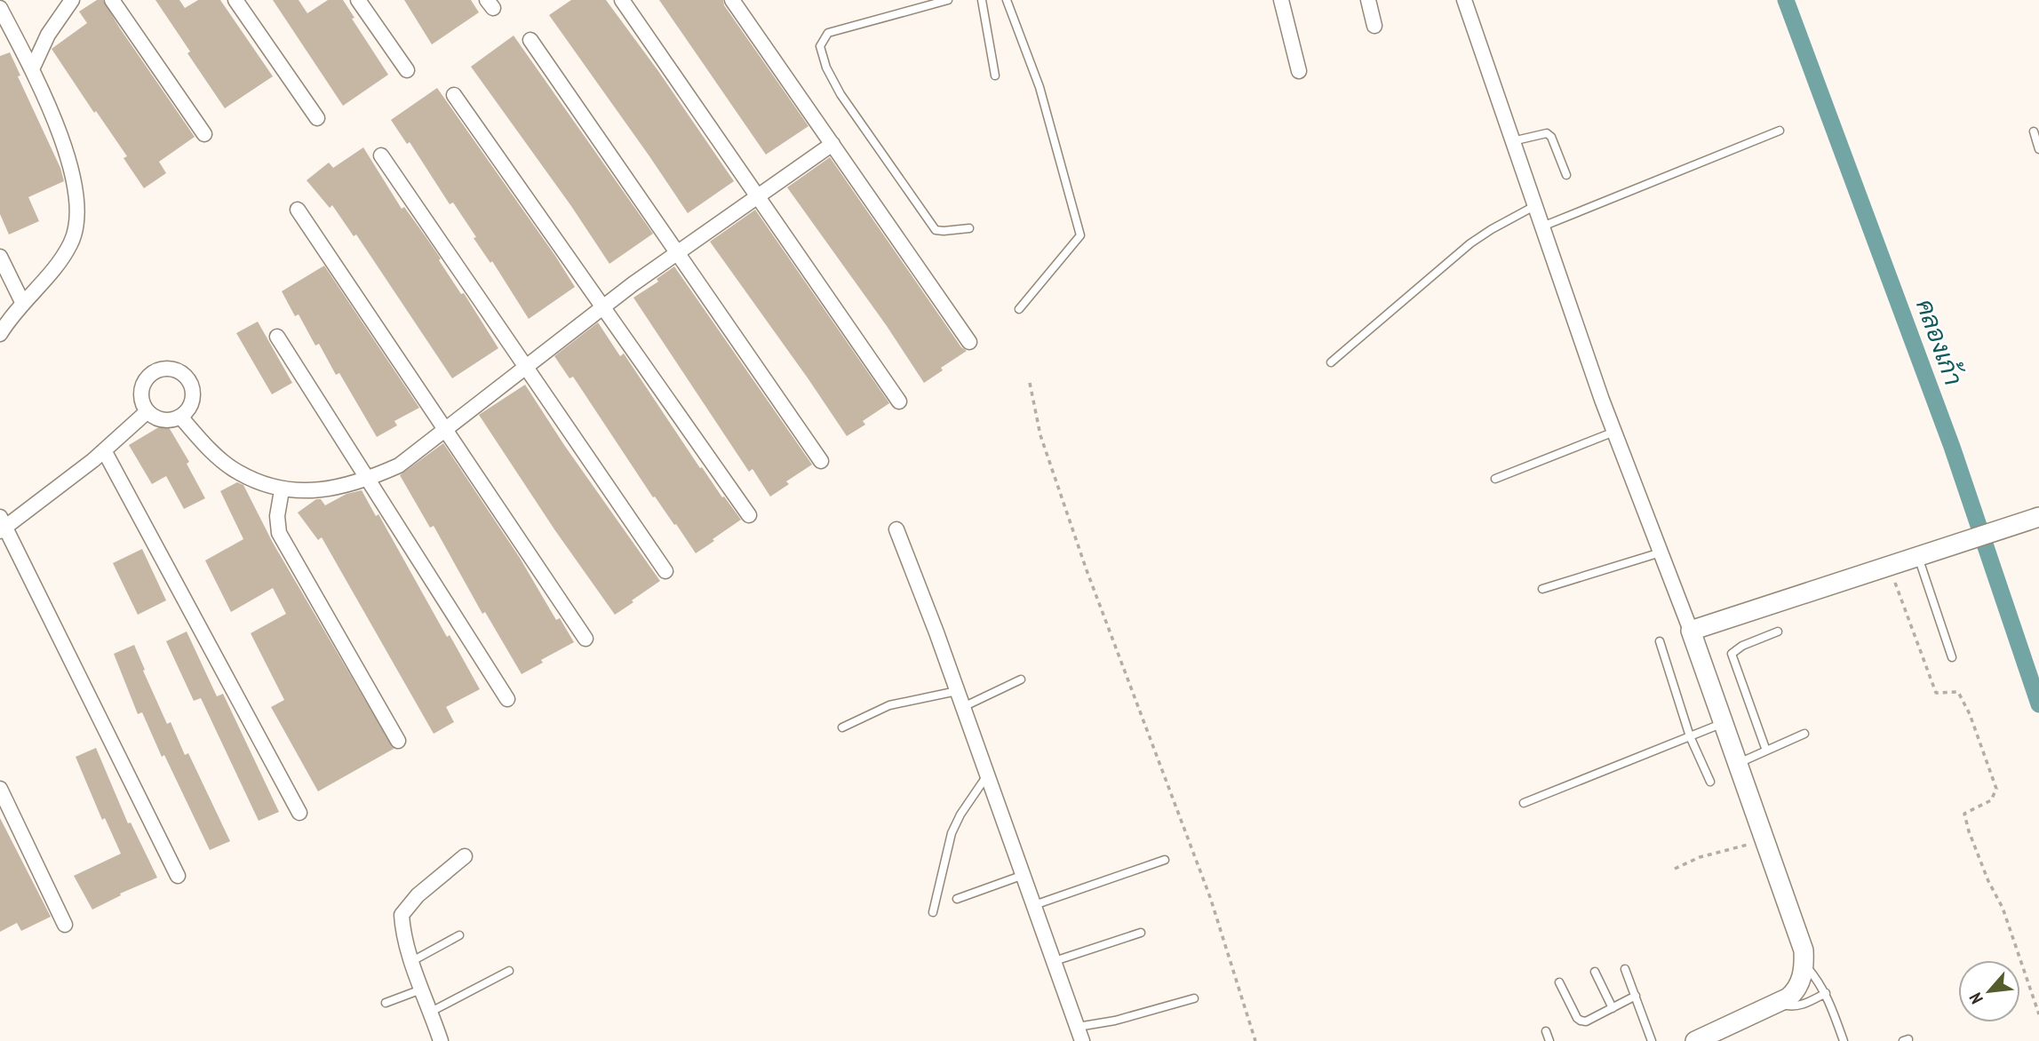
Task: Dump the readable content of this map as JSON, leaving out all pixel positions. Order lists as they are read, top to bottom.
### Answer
{
  "water": ["คลองเก้า"],
  "north": "bottom left"
}
